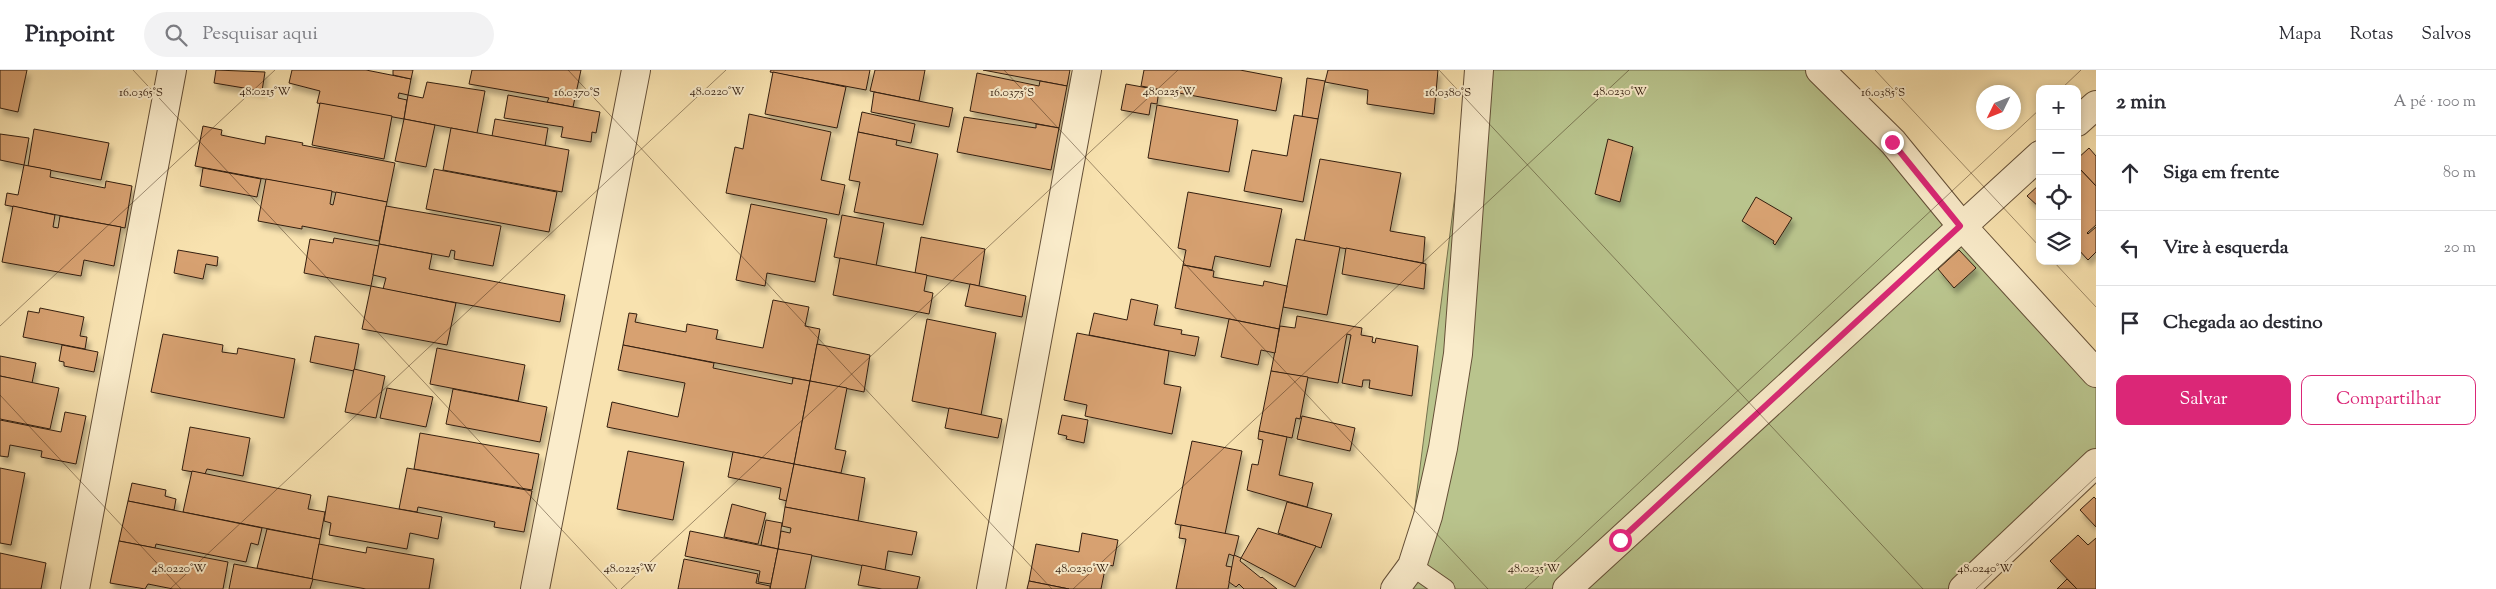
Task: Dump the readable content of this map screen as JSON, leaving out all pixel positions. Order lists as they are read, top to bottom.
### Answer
{
  "north": "bottom left",
  "page": {
    "header": "Pinpoint",
    "search": "Pesquisar aqui",
    "nav": ["Mapa", "Rotas", "Salvos"],
    "heading": ["2 min", "A pé · 100 m"],
    "map_buttons": ["+", "−"],
    "list": [
      ["Siga em frente", "80 m"],
      ["Vire à esquerda", "20 m"],
      "Chegada ao destino"
    ],
    "buttons": ["Salvar", "Compartilhar"]
  },
  "coordinates": [
    "48.0215°W",
    "48.0220°W",
    "48.0225°W",
    "48.0230°W",
    "16.0365°S",
    "16.0370°S",
    "16.0375°S",
    "16.0385°S",
    "16.0380°S",
    "48.0235°W",
    "48.0240°W"
  ]
}
